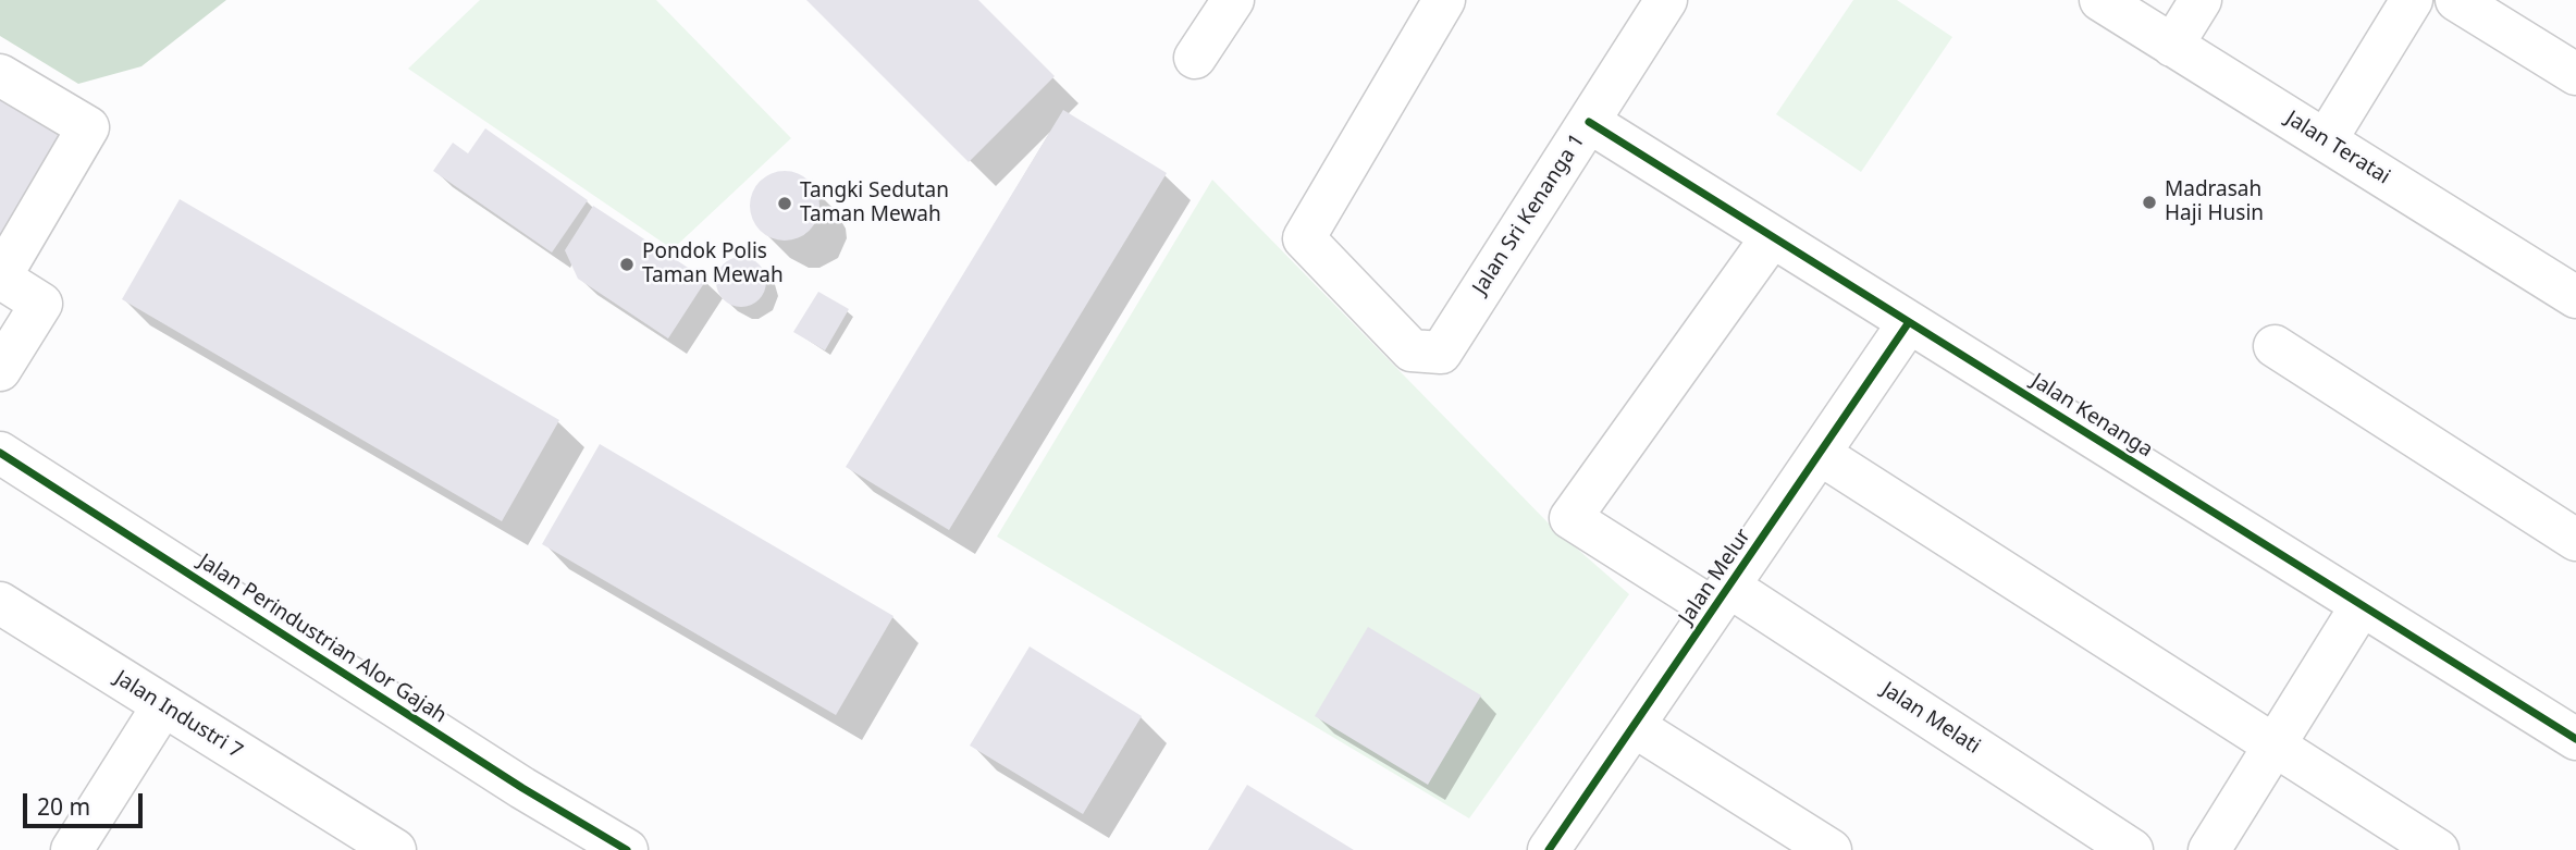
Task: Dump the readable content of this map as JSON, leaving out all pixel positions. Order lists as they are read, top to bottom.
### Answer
{
  "streets": {
    "street": [
      "Jalan Teratai",
      "Jalan Sri Kenanga 1",
      "Jalan Kenanga",
      "Jalan Melur",
      "Jalan Perindustrian Alor Gajah",
      "Jalan Industri 7",
      "Jalan Melati"
    ]
  },
  "crossings": [
    ["Jalan Sri Kenanga 1", "Jalan Kenanga"],
    ["Jalan Kenanga", "Jalan Melur"],
    ["Jalan Kenanga", "Jalan Melati"],
    ["Jalan Melur", "Jalan Melati"]
  ],
  "places": ["Madrasah Haji Husin", "Tangki Sedutan Taman Mewah", "Pondok Polis Taman Mewah"],
  "scale_bar": "20 m"
}
